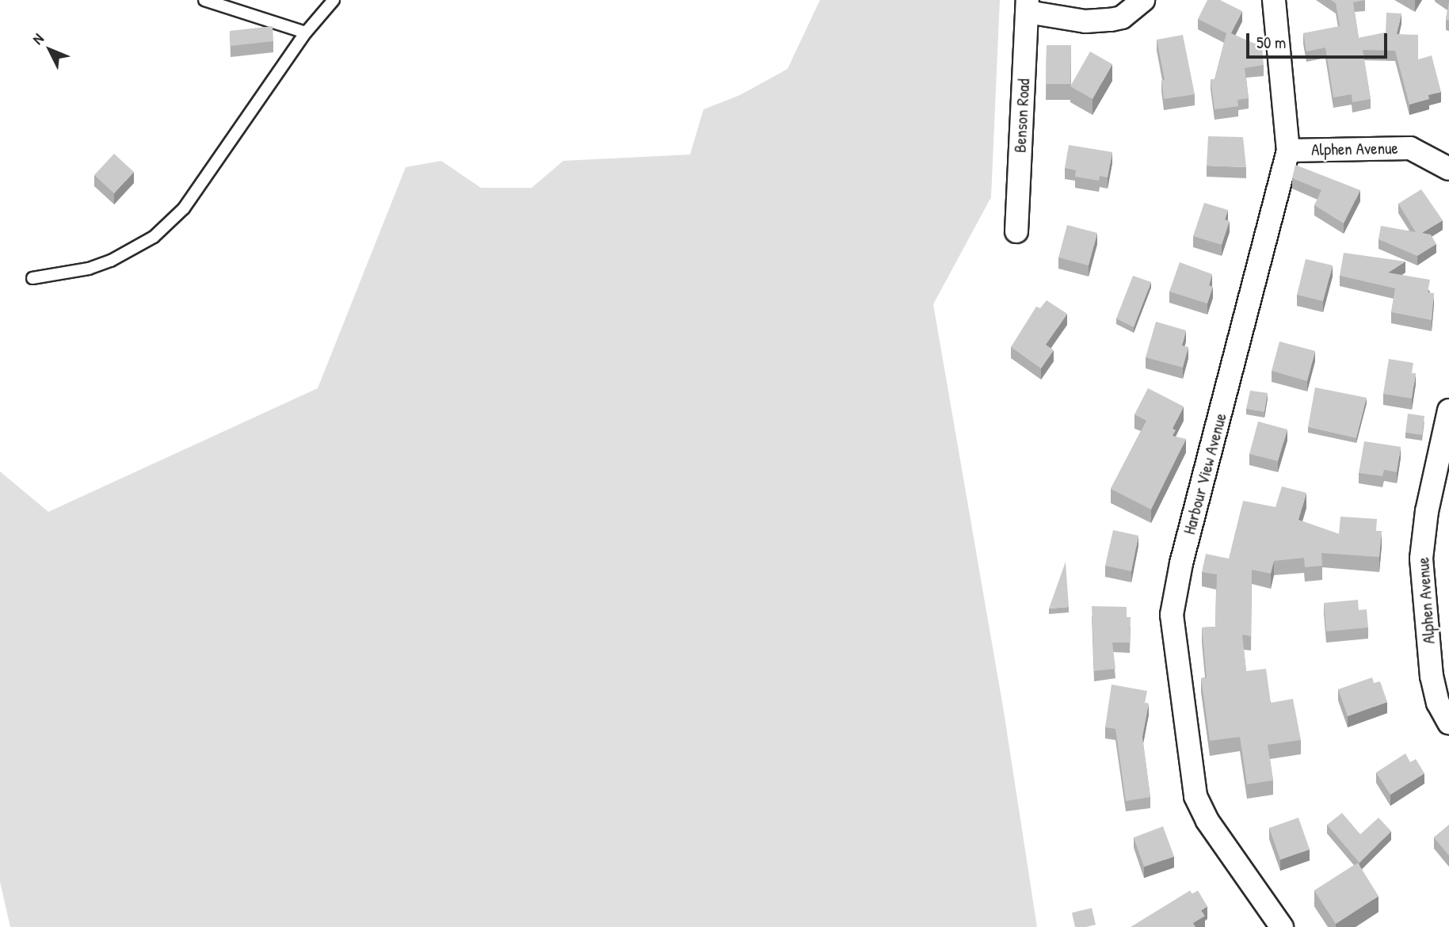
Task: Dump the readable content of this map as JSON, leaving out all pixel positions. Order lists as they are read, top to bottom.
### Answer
{
  "streets": {
    "street": ["Benson Road", "Alphen Avenue", "Harbour View Avenue"]
  },
  "crossings": [
    ["Alphen Avenue", "Harbour View Avenue"]
  ],
  "scale_bar": "50 m",
  "north": "top left"
}
